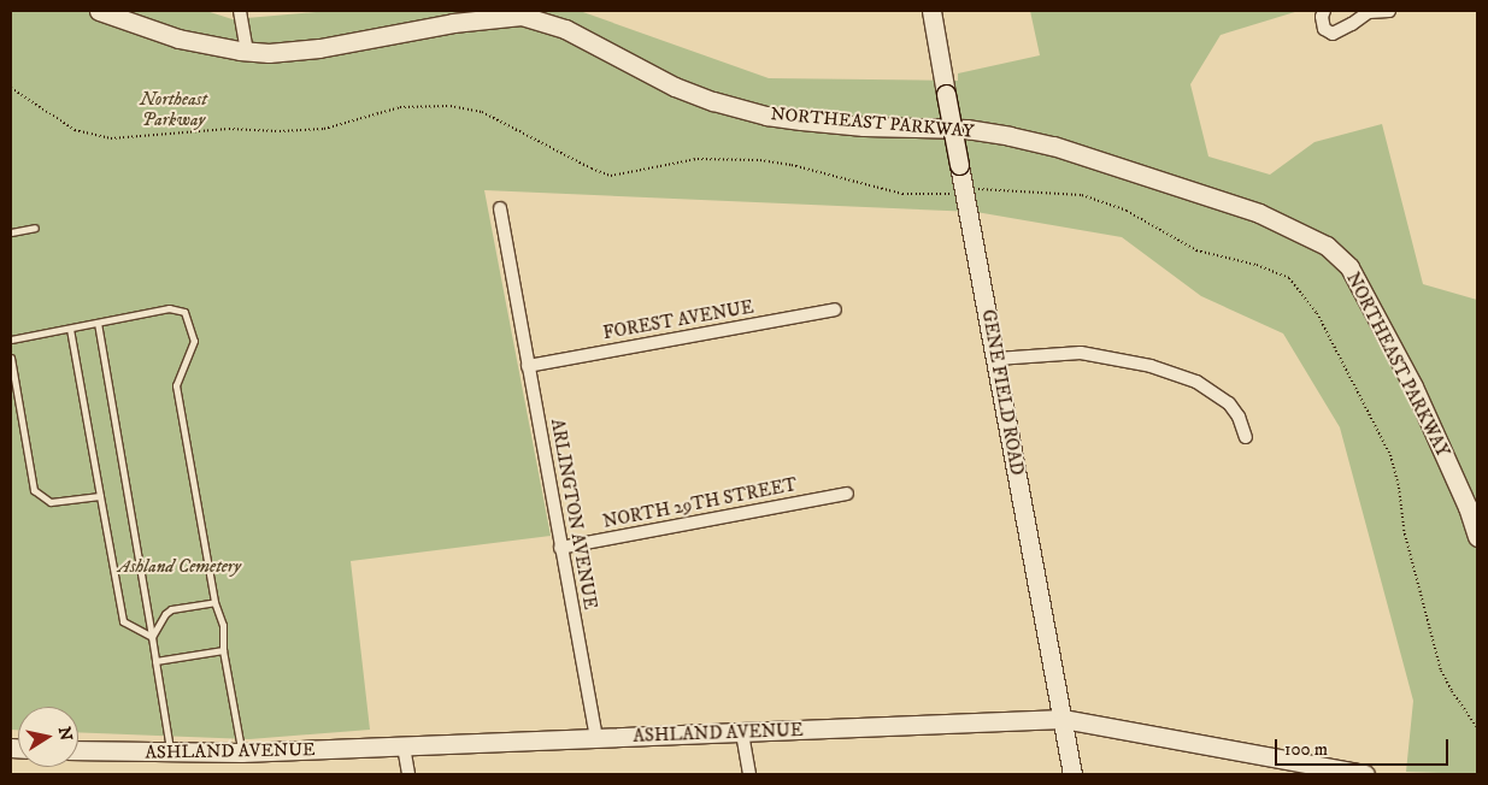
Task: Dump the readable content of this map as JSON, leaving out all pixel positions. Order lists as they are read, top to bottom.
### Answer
{
  "streets": {
    "street": [
      "NORTHEAST PARKWAY",
      "FOREST AVENUE",
      "GENE FIELD ROAD",
      "NORTH 29TH STREET",
      "ARLINGTON AVENUE",
      "ASHLAND AVENUE"
    ]
  },
  "crossings": [
    ["FOREST AVENUE", "ARLINGTON AVENUE"],
    ["GENE FIELD ROAD", "ASHLAND AVENUE"],
    ["NORTH 29TH STREET", "ARLINGTON AVENUE"],
    ["ARLINGTON AVENUE", "ASHLAND AVENUE"]
  ],
  "parks": ["Northeast Parkway", "Ashland Cemetery"],
  "scale_bar": "100 m",
  "north": "right"
}
